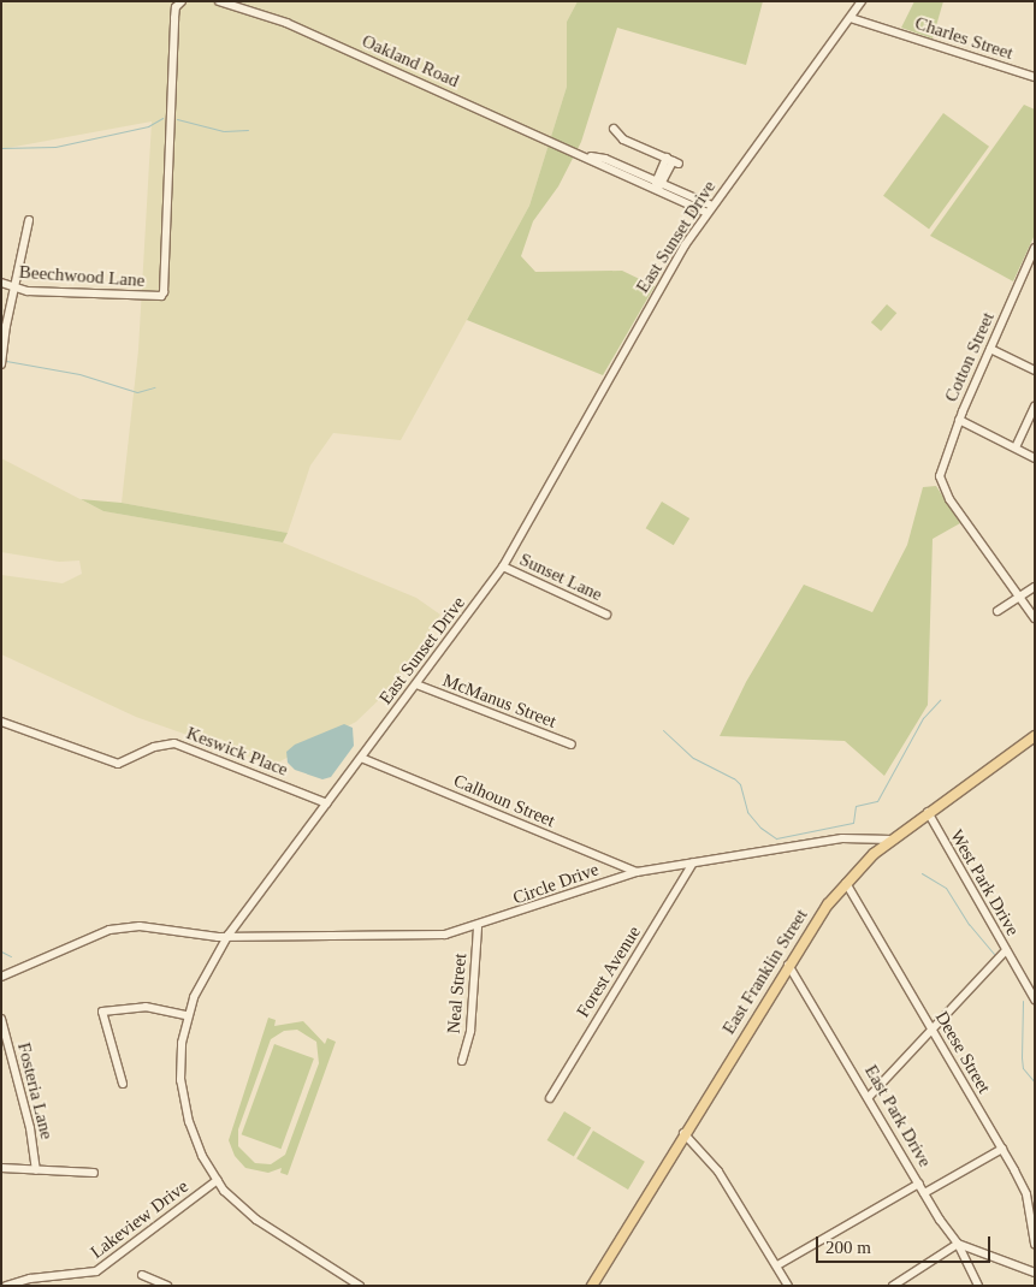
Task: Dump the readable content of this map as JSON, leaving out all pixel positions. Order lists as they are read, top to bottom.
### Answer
{
  "streets": {
    "main road": ["East Franklin Street"],
    "street": [
      "Charles Street",
      "Oakland Road",
      "East Sunset Drive",
      "Beechwood Lane",
      "Cotton Street",
      "Sunset Lane",
      "McManus Street",
      "Keswick Place",
      "Calhoun Street",
      "West Park Drive",
      "Circle Drive",
      "Forest Avenue",
      "Neal Street",
      "Deese Street",
      "Fosteria Lane",
      "East Park Drive",
      "Lakeview Drive"
    ]
  },
  "crossings": [
    ["Charles Street", "East Sunset Drive"],
    ["Oakland Road", "East Sunset Drive"],
    ["East Sunset Drive", "Sunset Lane"],
    ["East Sunset Drive", "McManus Street"],
    ["East Sunset Drive", "Keswick Place"],
    ["East Sunset Drive", "Calhoun Street"],
    ["East Sunset Drive", "Circle Drive"],
    ["East Sunset Drive", "Lakeview Drive"],
    ["Calhoun Street", "Circle Drive"],
    ["West Park Drive", "East Franklin Street"],
    ["Circle Drive", "Forest Avenue"],
    ["Circle Drive", "East Franklin Street"],
    ["Circle Drive", "Neal Street"],
    ["East Franklin Street", "Deese Street"],
    ["East Franklin Street", "East Park Drive"]
  ],
  "scale_bar": "200 m"
}
